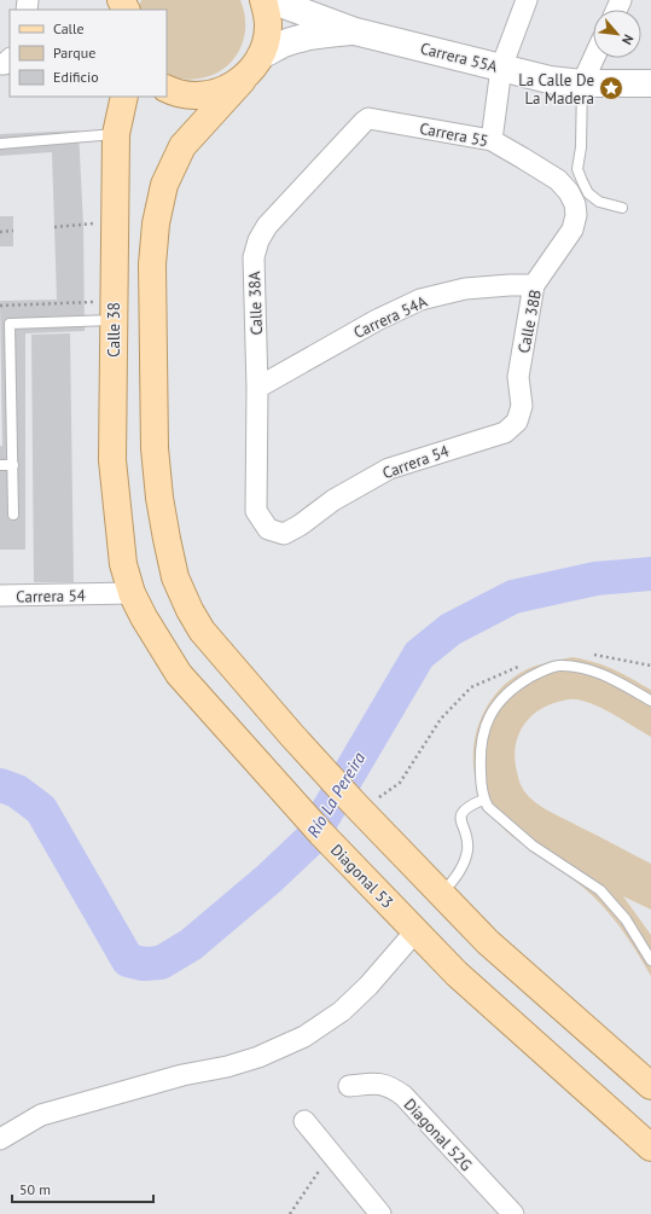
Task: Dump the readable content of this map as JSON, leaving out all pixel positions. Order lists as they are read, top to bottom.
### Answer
{
  "streets": {
    "main road": ["Calle 38", "Diagonal 53"],
    "street": [
      "Carrera 55A",
      "Carrera 55",
      "Calle 38A",
      "Carrera 54A",
      "Calle 38B",
      "Carrera 54",
      "Diagonal 52G"
    ]
  },
  "crossings": [
    ["Carrera 55", "Calle 38A"],
    ["Carrera 55", "Calle 38B"],
    ["Calle 38A", "Carrera 54A"],
    ["Calle 38A", "Carrera 54"],
    ["Carrera 54A", "Calle 38B"],
    ["Calle 38B", "Carrera 54"],
    ["Calle 38", "Diagonal 53"],
    ["Carrera 54", "Diagonal 53"]
  ],
  "water": ["Río La Pereira"],
  "places": {
    "place": ["La Calle De La Madera"]
  },
  "legend": ["Calle", "Parque", "Edificio"],
  "scale_bar": "50 m",
  "north": "bottom right"
}
